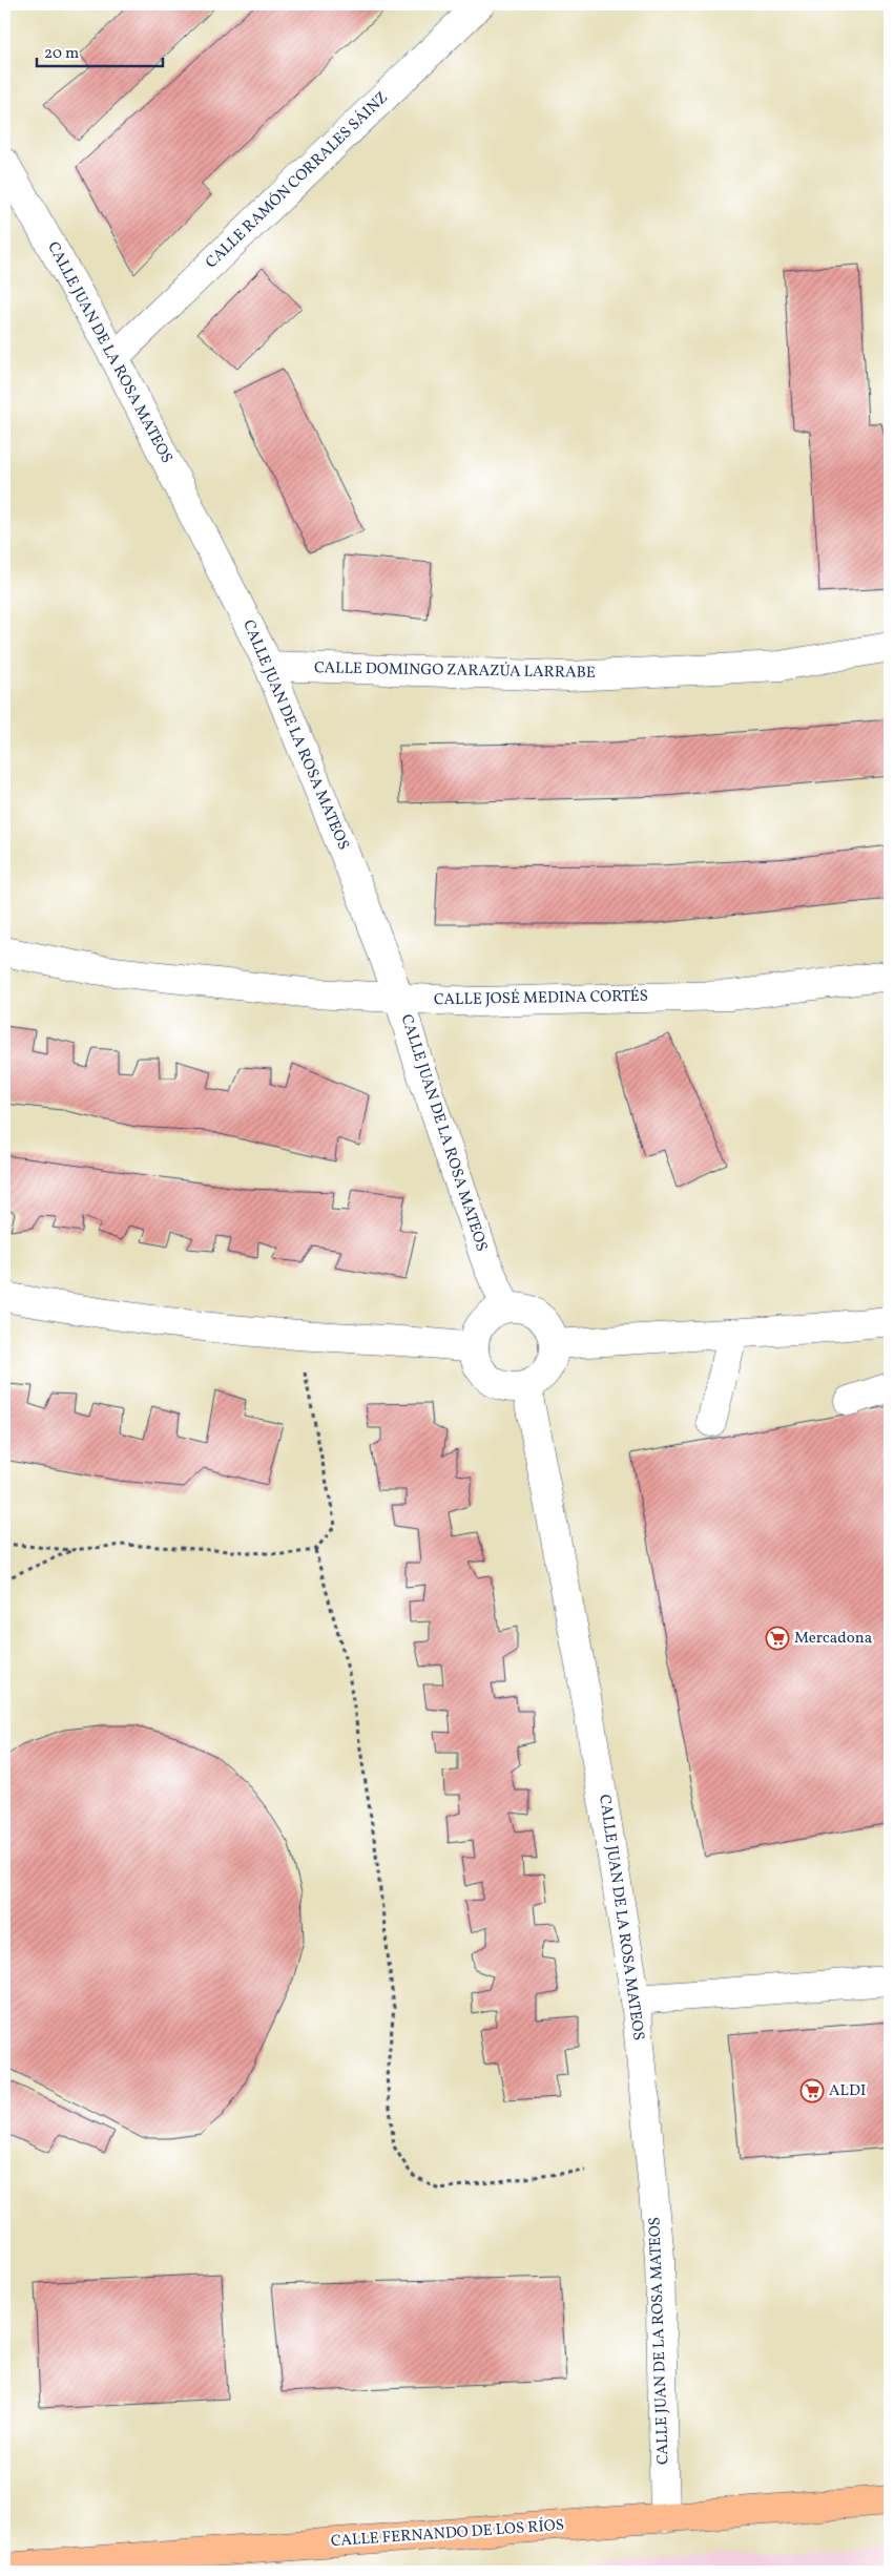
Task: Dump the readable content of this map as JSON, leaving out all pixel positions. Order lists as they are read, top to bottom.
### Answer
{
  "streets": {
    "main road": ["CALLE FERNANDO DE LOS RÍOS"],
    "street": [
      "CALLE RAMÓN CORRALES SÁINZ",
      "CALLE JUAN DE LA ROSA MATEOS",
      "CALLE DOMINGO ZARAZÚA LARRABE",
      "CALLE JOSÉ MEDINA CORTÉS"
    ]
  },
  "crossings": [
    ["CALLE RAMÓN CORRALES SÁINZ", "CALLE JUAN DE LA ROSA MATEOS"],
    ["CALLE JUAN DE LA ROSA MATEOS", "CALLE DOMINGO ZARAZÚA LARRABE"],
    ["CALLE JUAN DE LA ROSA MATEOS", "CALLE JOSÉ MEDINA CORTÉS"],
    ["CALLE JUAN DE LA ROSA MATEOS", "CALLE FERNANDO DE LOS RÍOS"]
  ],
  "places": {
    "supermarket": ["Mercadona", "ALDI"]
  },
  "scale_bar": "20 m"
}
